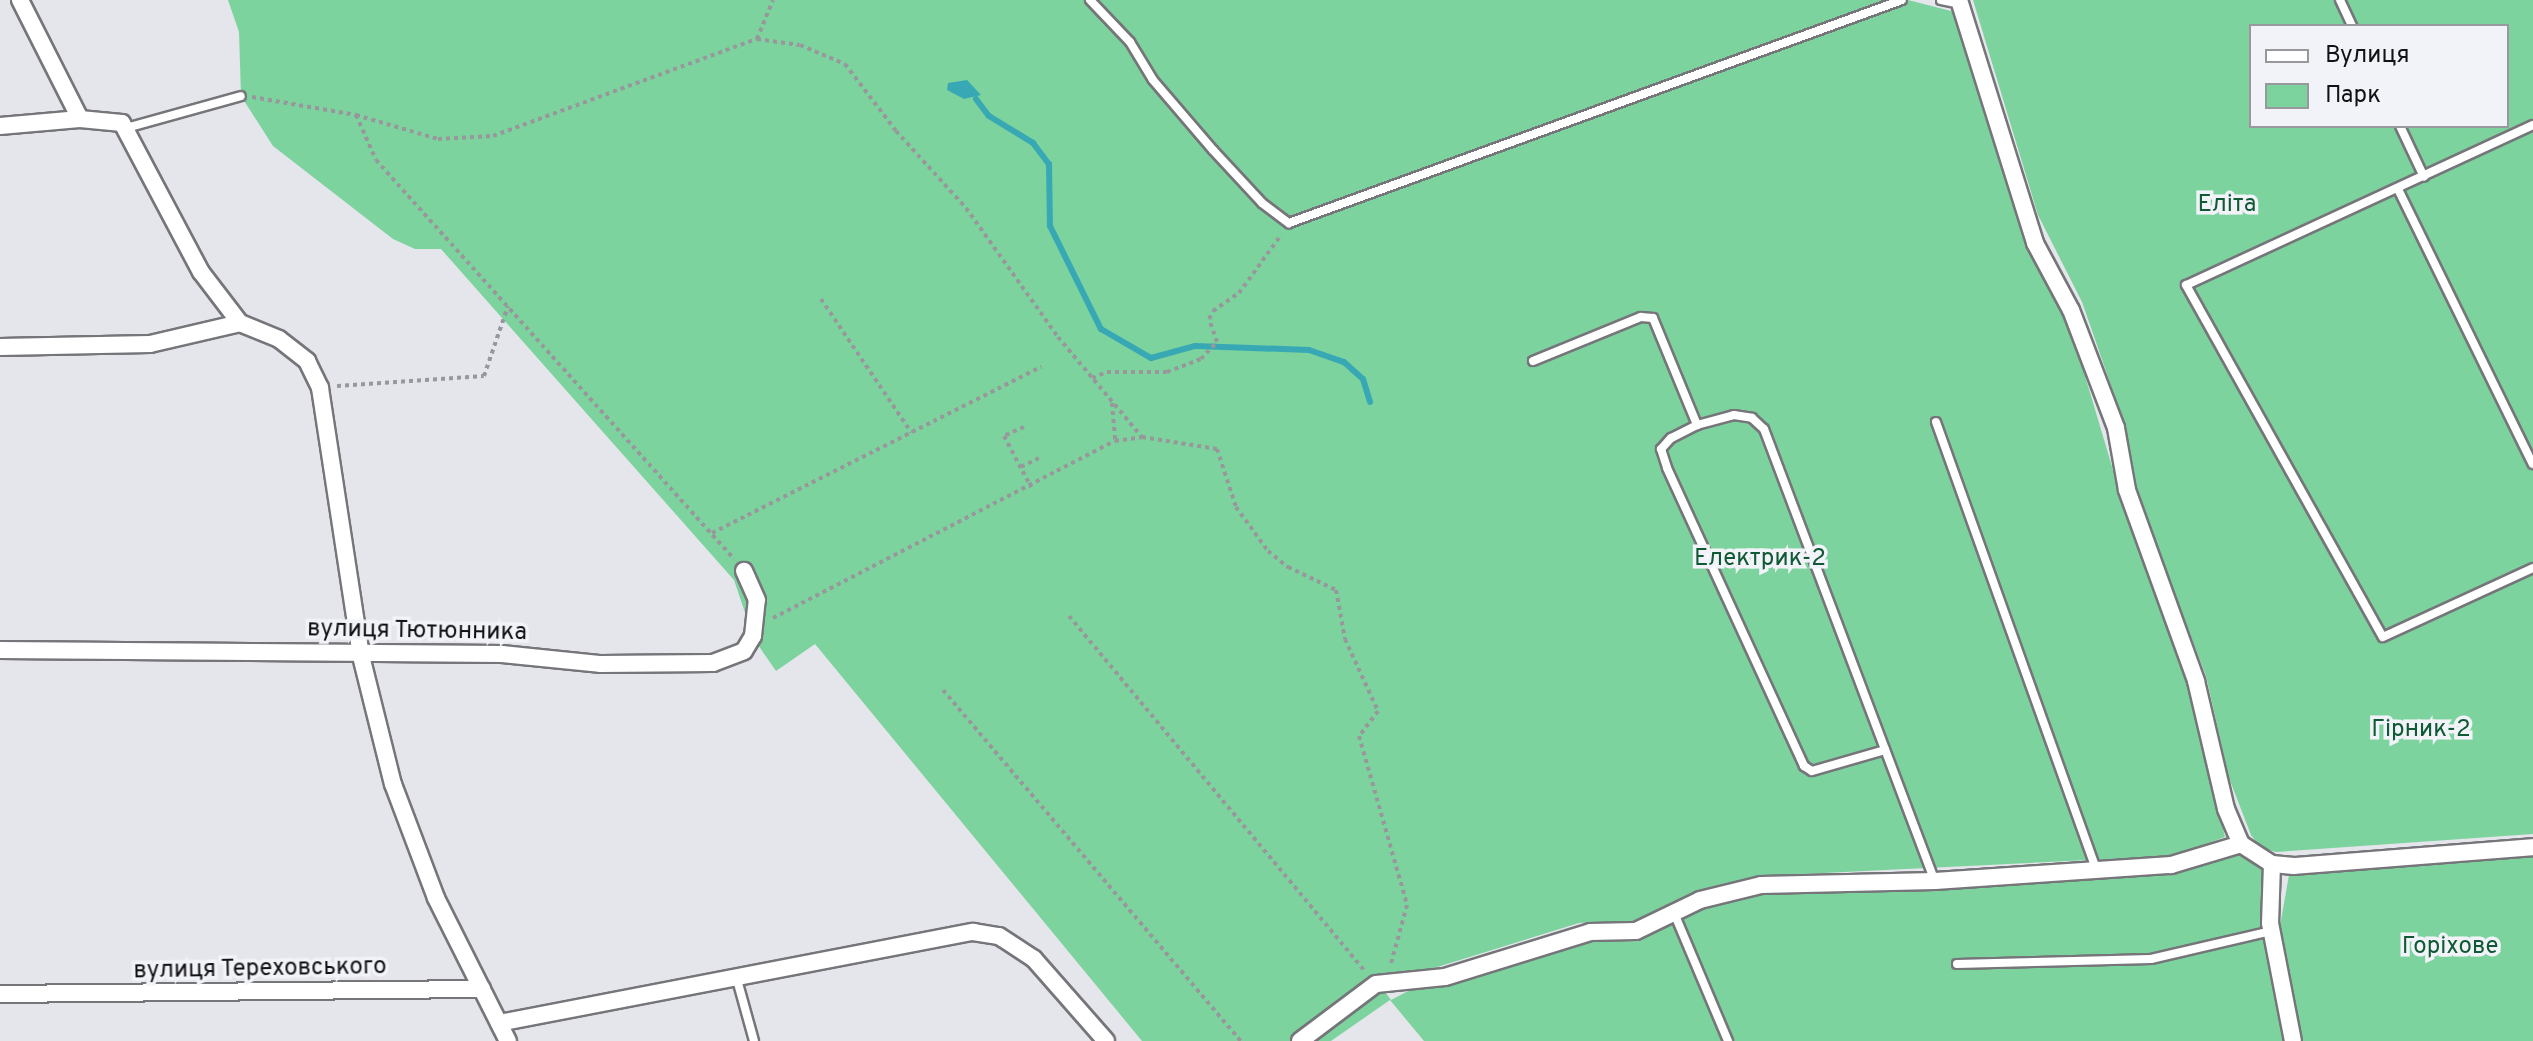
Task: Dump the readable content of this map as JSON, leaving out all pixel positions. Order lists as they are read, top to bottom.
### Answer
{
  "streets": {
    "street": ["вулиця Тютюнника", "вулиця Тереховського"]
  },
  "parks": [
    "Еліта",
    "Електрик-2",
    "Гірник-2",
    "Горіхове"
  ],
  "legend": ["Вулиця", "Парк"]
}
